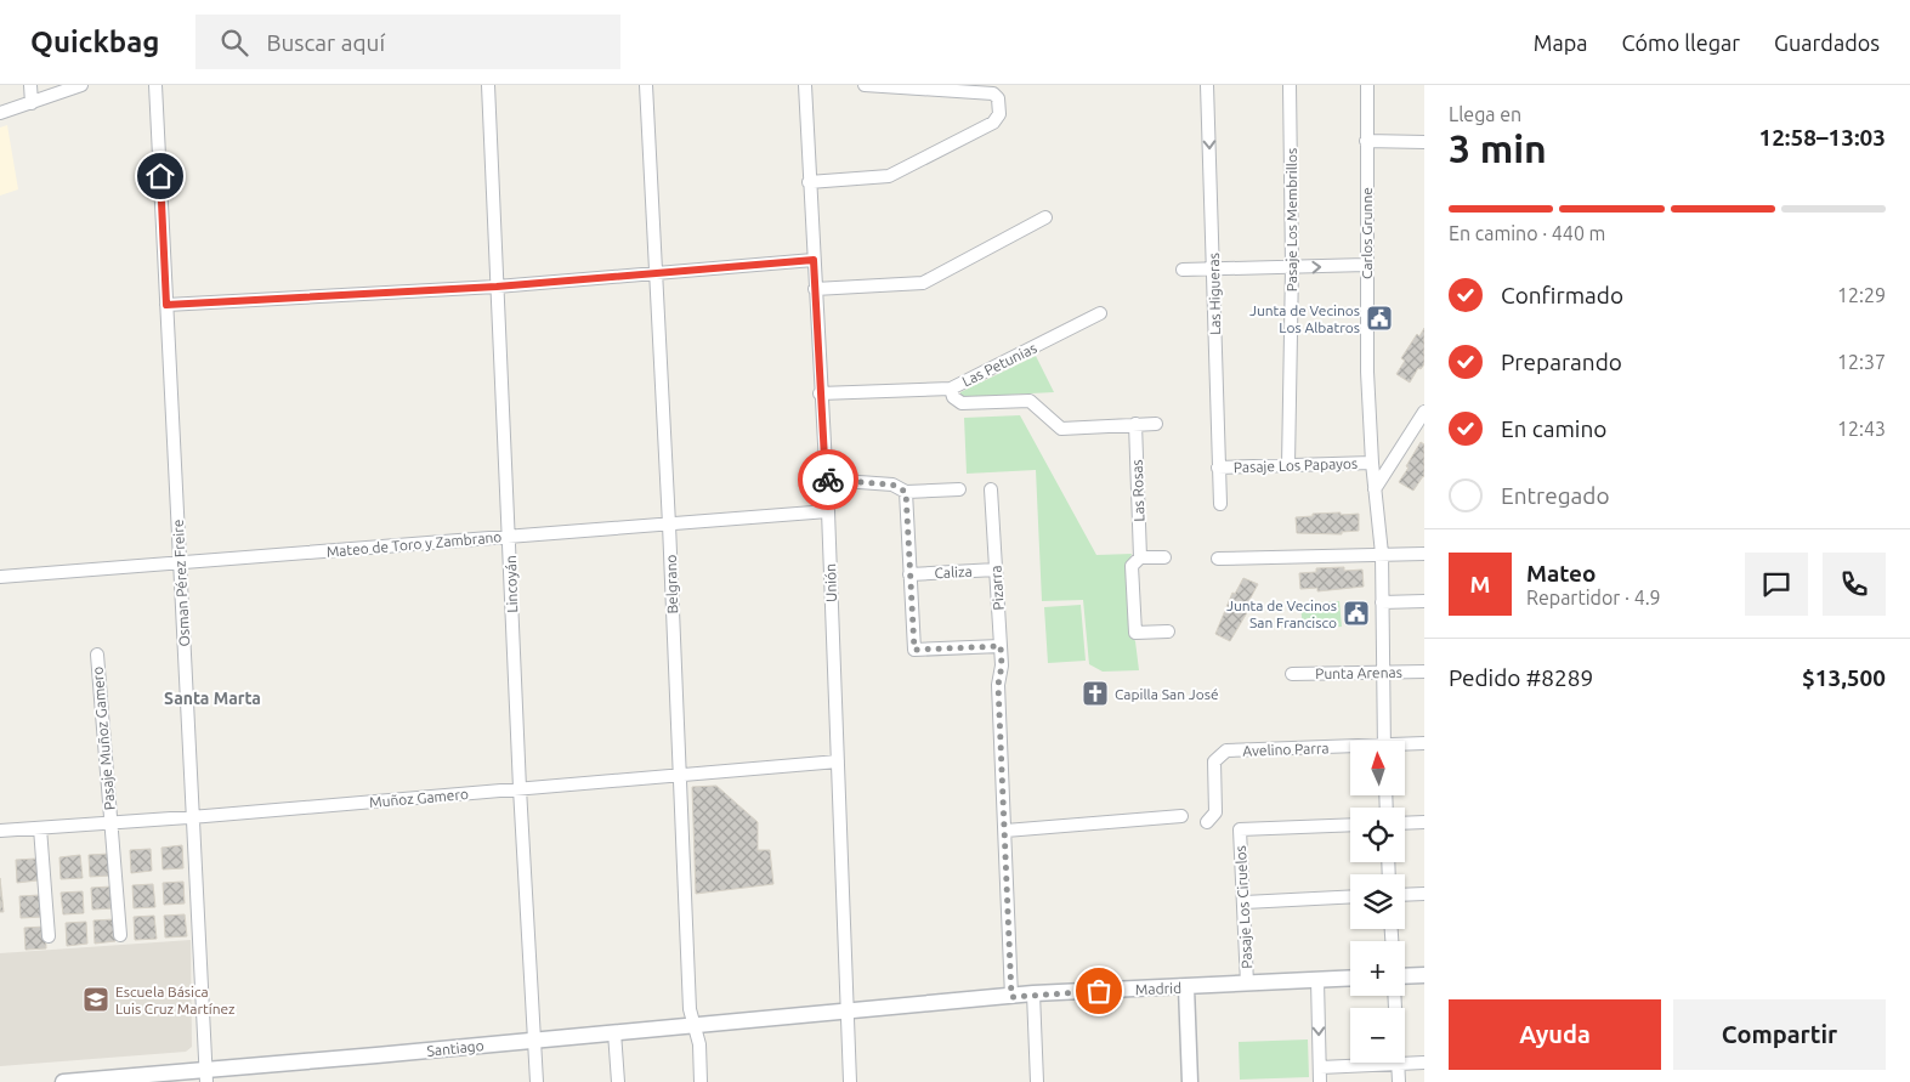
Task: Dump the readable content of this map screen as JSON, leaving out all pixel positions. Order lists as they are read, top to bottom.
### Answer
{
  "streets": {
    "street": [
      "Pasaje Los Membrillos",
      "Carlos Grunne",
      "Las Higueras",
      "Las Petunias",
      "Pasaje Los Papayos",
      "Las Rosas",
      "Mateo de Toro y Zambrano",
      "Caliza",
      "Osman Pérez Freire",
      "Unión",
      "Lincoyán",
      "Belgrano",
      "Pizarra",
      "Punta Arenas",
      "Pasaje Muñoz Gamero",
      "Avelino Parra",
      "Muñoz Gamero",
      "Pasaje Los Ciruelos",
      "Madrid",
      "Santiago"
    ]
  },
  "crossings": [
    ["Pasaje Los Membrillos", "Pasaje Los Papayos"],
    ["Carlos Grunne", "Pasaje Los Papayos"],
    ["Carlos Grunne", "Punta Arenas"],
    ["Las Higueras", "Pasaje Los Papayos"],
    ["Las Petunias", "Unión"],
    ["Mateo de Toro y Zambrano", "Osman Pérez Freire"],
    ["Mateo de Toro y Zambrano", "Unión"],
    ["Mateo de Toro y Zambrano", "Lincoyán"],
    ["Mateo de Toro y Zambrano", "Belgrano"],
    ["Caliza", "Pizarra"],
    ["Osman Pérez Freire", "Muñoz Gamero"],
    ["Osman Pérez Freire", "Santiago"],
    ["Unión", "Muñoz Gamero"],
    ["Unión", "Madrid"],
    ["Unión", "Santiago"],
    ["Lincoyán", "Muñoz Gamero"],
    ["Lincoyán", "Santiago"],
    ["Belgrano", "Muñoz Gamero"],
    ["Belgrano", "Santiago"],
    ["Pizarra", "Madrid"],
    ["Pasaje Muñoz Gamero", "Muñoz Gamero"],
    ["Pasaje Los Ciruelos", "Madrid"],
    ["Madrid", "Santiago"]
  ],
  "one_way": ["Las Higueras"],
  "districts": ["Santa Marta"],
  "places": {
    "public building": ["Junta de Vecinos Los Albatros", "Junta de Vecinos San Francisco"],
    "church": ["Capilla San José"],
    "school or university": ["Escuela Básica Luis Cruz Martínez"]
  },
  "north": "top",
  "page": {
    "header": "Quickbag",
    "search": "Buscar aquí",
    "nav": ["Mapa", "Cómo llegar", "Guardados"],
    "heading": ["3 min", "Llega en", "12:58–13:03"],
    "panel": [
      "Mateo",
      "Repartidor · 4.9",
      "Pedido #8289",
      "$13,500"
    ],
    "bar": "En camino · 440 m",
    "list": [
      ["Confirmado", "12:29"],
      ["Preparando", "12:37"],
      ["En camino", "12:43"],
      "Entregado"
    ],
    "round": "M",
    "map_buttons": ["+", "−"],
    "buttons": ["Ayuda", "Compartir"]
  }
}
